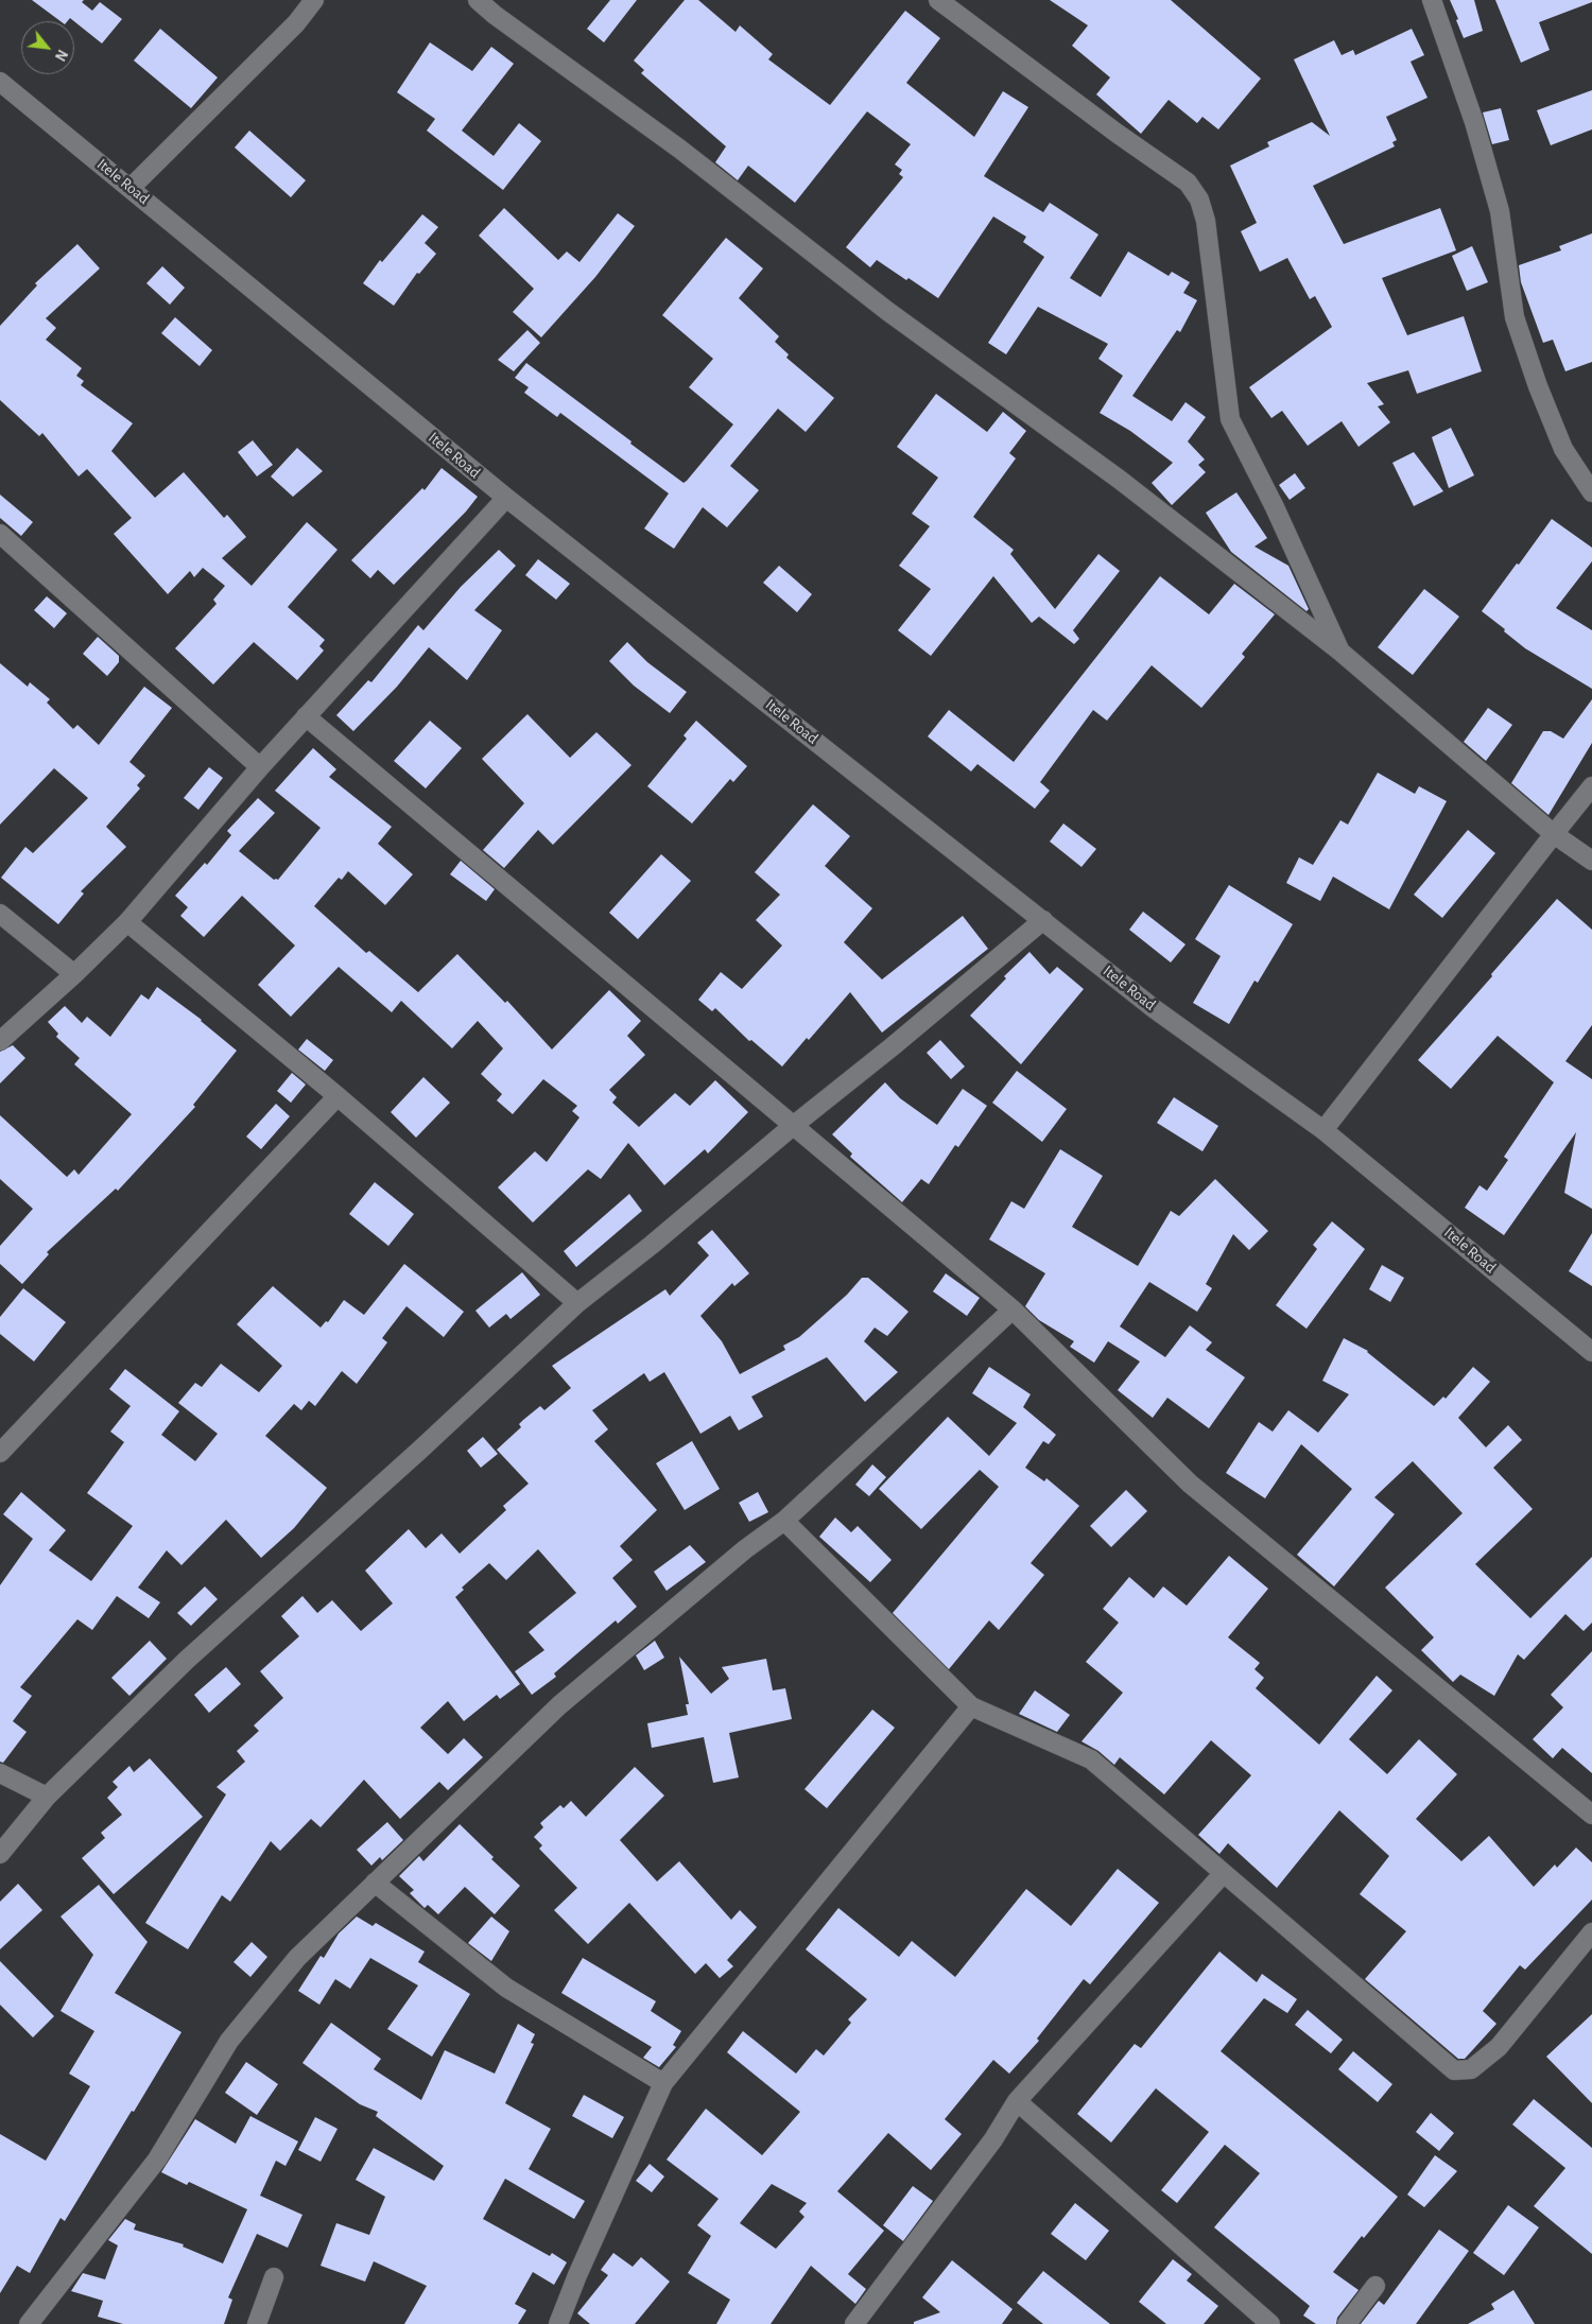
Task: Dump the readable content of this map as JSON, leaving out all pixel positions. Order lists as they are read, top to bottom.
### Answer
{
  "streets": {
    "street": ["Itele Road"]
  },
  "north": "bottom right"
}
